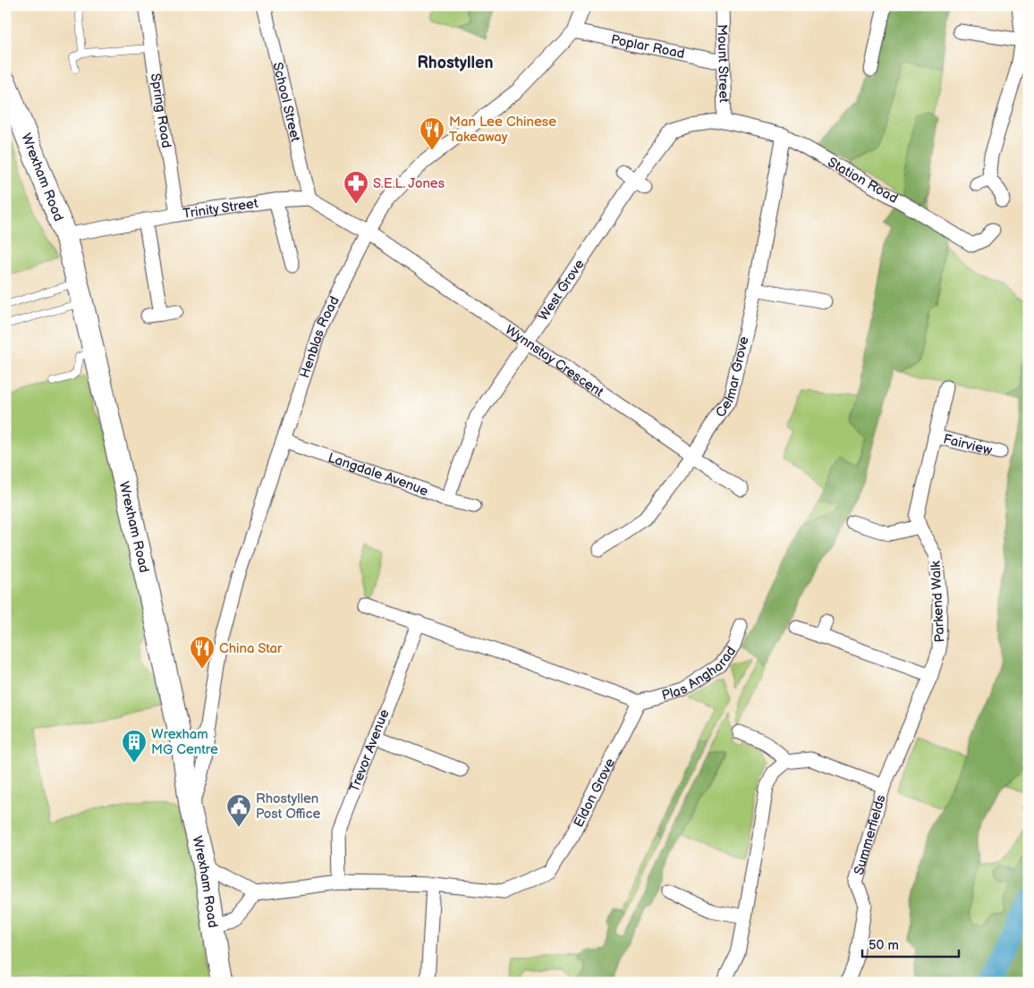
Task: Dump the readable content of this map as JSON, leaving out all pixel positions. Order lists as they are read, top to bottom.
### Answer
{
  "streets": {
    "main road": ["Wrexham Road"],
    "street": [
      "Poplar Road",
      "Mount Street",
      "School Street",
      "Spring Road",
      "Station Road",
      "Trinity Street",
      "West Grove",
      "Henblas Road",
      "Wynnstay Crescent",
      "Celmar Grove",
      "Fairview",
      "Langdale Avenue",
      "Parkend Walk",
      "Plas Angharad",
      "Trevor Avenue",
      "Eldon Grove",
      "Summerfields"
    ]
  },
  "crossings": [
    ["Poplar Road", "Mount Street"],
    ["Poplar Road", "Henblas Road"],
    ["Mount Street", "Station Road"],
    ["Mount Street", "West Grove"],
    ["School Street", "Trinity Street"],
    ["Spring Road", "Trinity Street"],
    ["Wrexham Road", "Trinity Street"],
    ["Wrexham Road", "Henblas Road"],
    ["Station Road", "West Grove"],
    ["Station Road", "Celmar Grove"],
    ["West Grove", "Wynnstay Crescent"],
    ["West Grove", "Langdale Avenue"],
    ["Henblas Road", "Wynnstay Crescent"],
    ["Henblas Road", "Langdale Avenue"],
    ["Wynnstay Crescent", "Celmar Grove"],
    ["Fairview", "Parkend Walk"],
    ["Parkend Walk", "Summerfields"],
    ["Plas Angharad", "Eldon Grove"],
    ["Trevor Avenue", "Eldon Grove"]
  ],
  "districts": ["Rhostyllen"],
  "places": {
    "restaurant": ["Man Lee Chinese Takeaway", "China Star"],
    "pharmacy": ["S.E.L. Jones"],
    "building": ["Wrexham MG Centre"],
    "public building": ["Rhostyllen Post Office"]
  },
  "scale_bar": "50 m"
}
